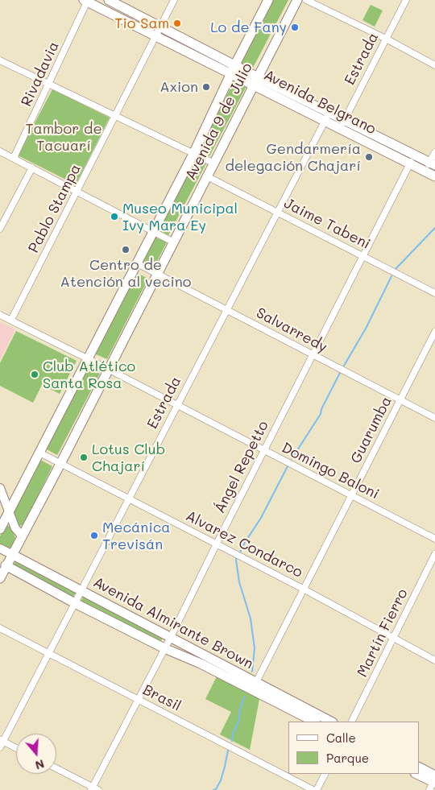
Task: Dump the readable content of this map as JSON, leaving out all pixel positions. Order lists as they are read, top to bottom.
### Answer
{
  "streets": {
    "main road": ["Avenida Belgrano", "Avenida 9 de Julio", "Avenida Almirante Brown"],
    "street": [
      "Estrada",
      "Rivadavia",
      "Pablo Stampa",
      "Jaime Tabeni",
      "Salvarredy",
      "Guarumba",
      "Ángel Repetto",
      "Domingo Baloni",
      "Alvarez Condarco",
      "Martín Fierro",
      "Brasil"
    ]
  },
  "crossings": [
    ["Estrada", "Avenida Belgrano"],
    ["Estrada", "Jaime Tabeni"],
    ["Estrada", "Salvarredy"],
    ["Estrada", "Domingo Baloni"],
    ["Estrada", "Alvarez Condarco"],
    ["Estrada", "Avenida Almirante Brown"],
    ["Estrada", "Brasil"],
    ["Rivadavia", "Avenida Belgrano"],
    ["Avenida Belgrano", "Avenida 9 de Julio"],
    ["Avenida Belgrano", "Pablo Stampa"],
    ["Avenida Belgrano", "Ángel Repetto"],
    ["Avenida 9 de Julio", "Jaime Tabeni"],
    ["Avenida 9 de Julio", "Salvarredy"],
    ["Avenida 9 de Julio", "Domingo Baloni"],
    ["Avenida 9 de Julio", "Alvarez Condarco"],
    ["Avenida 9 de Julio", "Avenida Almirante Brown"],
    ["Pablo Stampa", "Domingo Baloni"],
    ["Jaime Tabeni", "Ángel Repetto"],
    ["Salvarredy", "Guarumba"],
    ["Salvarredy", "Ángel Repetto"],
    ["Guarumba", "Domingo Baloni"],
    ["Guarumba", "Alvarez Condarco"],
    ["Guarumba", "Avenida Almirante Brown"],
    ["Ángel Repetto", "Domingo Baloni"],
    ["Ángel Repetto", "Alvarez Condarco"],
    ["Ángel Repetto", "Avenida Almirante Brown"],
    ["Ángel Repetto", "Brasil"],
    ["Alvarez Condarco", "Martín Fierro"]
  ],
  "parks": ["Tambor de Tacuarí"],
  "places": [
    "Tio Sam",
    "Lo de Fany",
    "Axion",
    "Gendarmería delegación Chajarí",
    "Museo Municipal Ivy Mara Ey",
    "Centro de Atención al vecino",
    "Club Atlético Santa Rosa",
    "Lotus Club Chajarí",
    "Mecánica Trevisán"
  ],
  "legend": ["Calle", "Parque"],
  "north": "bottom"
}
